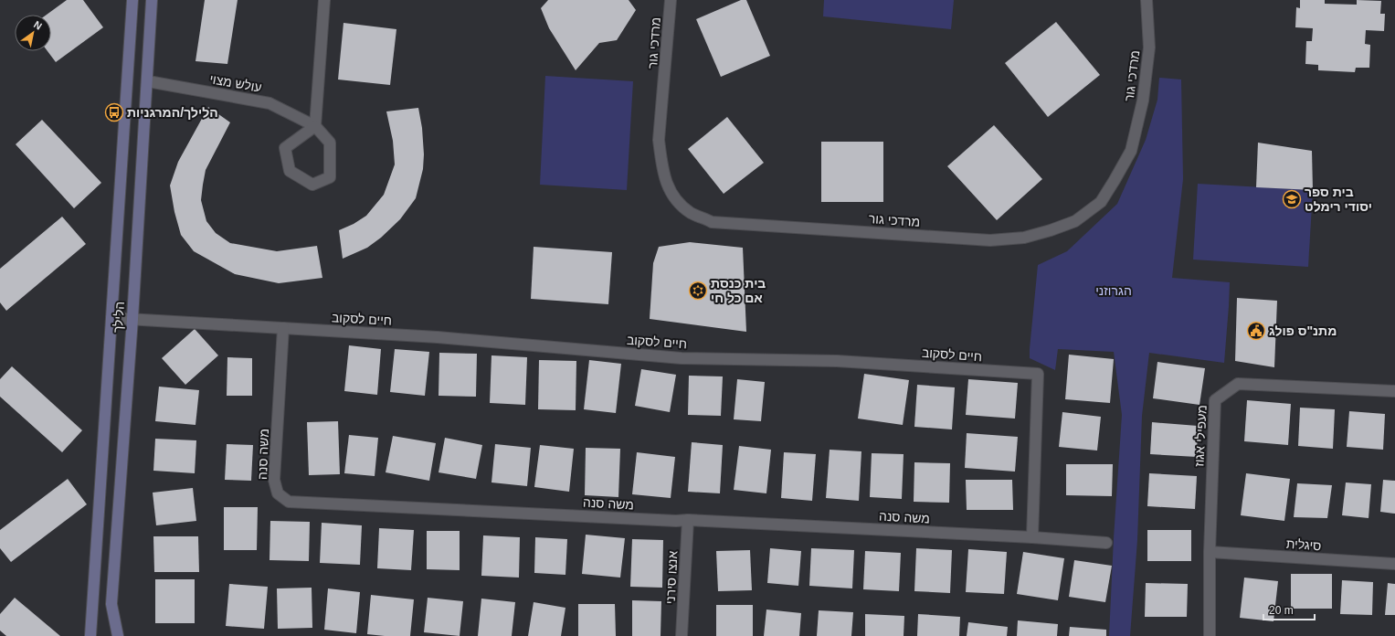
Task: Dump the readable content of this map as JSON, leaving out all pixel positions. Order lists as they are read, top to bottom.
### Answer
{
  "streets": {
    "street": [
      "מרדכי גור",
      "עולש מצוי",
      "הלילך",
      "חיים לסקוב",
      "מעפילי אגוז",
      "משה סנה",
      "סיגלית",
      "אנצו סירני"
    ]
  },
  "crossings": [
    ["עולש מצוי", "הלילך"],
    ["הלילך", "חיים לסקוב"],
    ["חיים לסקוב", "משה סנה"],
    ["מעפילי אגוז", "סיגלית"],
    ["משה סנה", "אנצו סירני"]
  ],
  "parks": ["הגרוזני"],
  "places": {
    "bus stop": ["הלילך/המרגניות"],
    "school or university": ["בית ספר יסודי רימלט"],
    "synagogue": ["בית כנסת אם כל חי"],
    "public building": ["מתנ\"ס פולג"]
  },
  "scale_bar": "20 m",
  "north": "top right"
}
